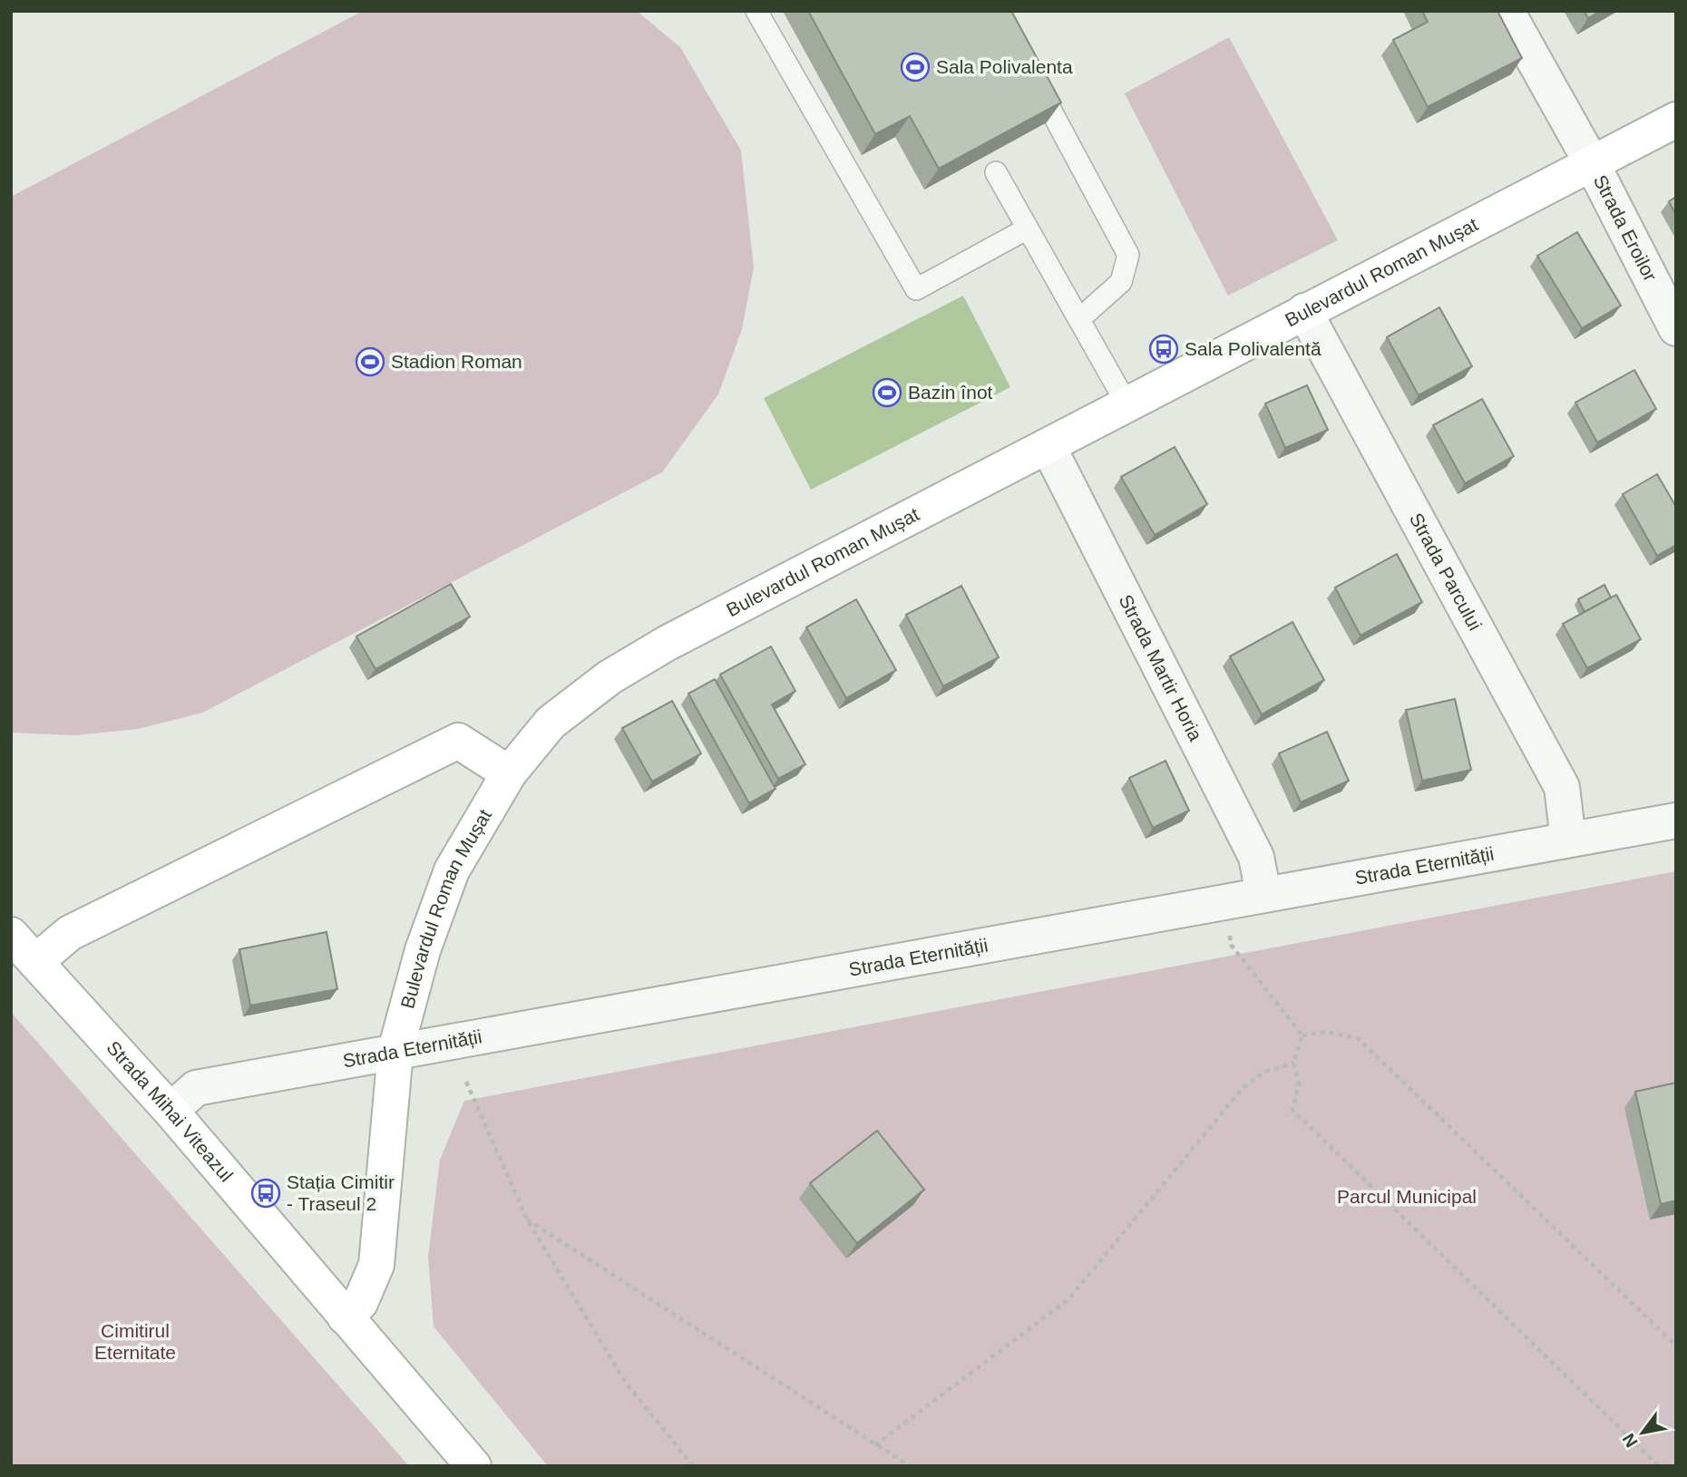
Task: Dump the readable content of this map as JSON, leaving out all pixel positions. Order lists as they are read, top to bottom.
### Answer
{
  "streets": {
    "street": [
      "Strada Eroilor",
      "Bulevardul Roman Mușat",
      "Strada Parcului",
      "Strada Martir Horia",
      "Strada Eternității",
      "Strada Mihai Viteazul"
    ]
  },
  "crossings": [
    ["Strada Eroilor", "Bulevardul Roman Mușat"],
    ["Bulevardul Roman Mușat", "Strada Parcului"],
    ["Bulevardul Roman Mușat", "Strada Martir Horia"],
    ["Bulevardul Roman Mușat", "Strada Eternității"],
    ["Bulevardul Roman Mușat", "Strada Mihai Viteazul"],
    ["Strada Parcului", "Strada Eternității"],
    ["Strada Martir Horia", "Strada Eternității"],
    ["Strada Eternității", "Strada Mihai Viteazul"]
  ],
  "parks": ["Parcul Municipal", "Cimitirul Eternitate"],
  "places": {
    "sports": ["Sala Polivalenta", "Stadion Roman", "Bazin înot"],
    "bus stop": ["Sala Polivalentă", "Stația Cimitir - Traseul 2"]
  },
  "north": "bottom left"
}
